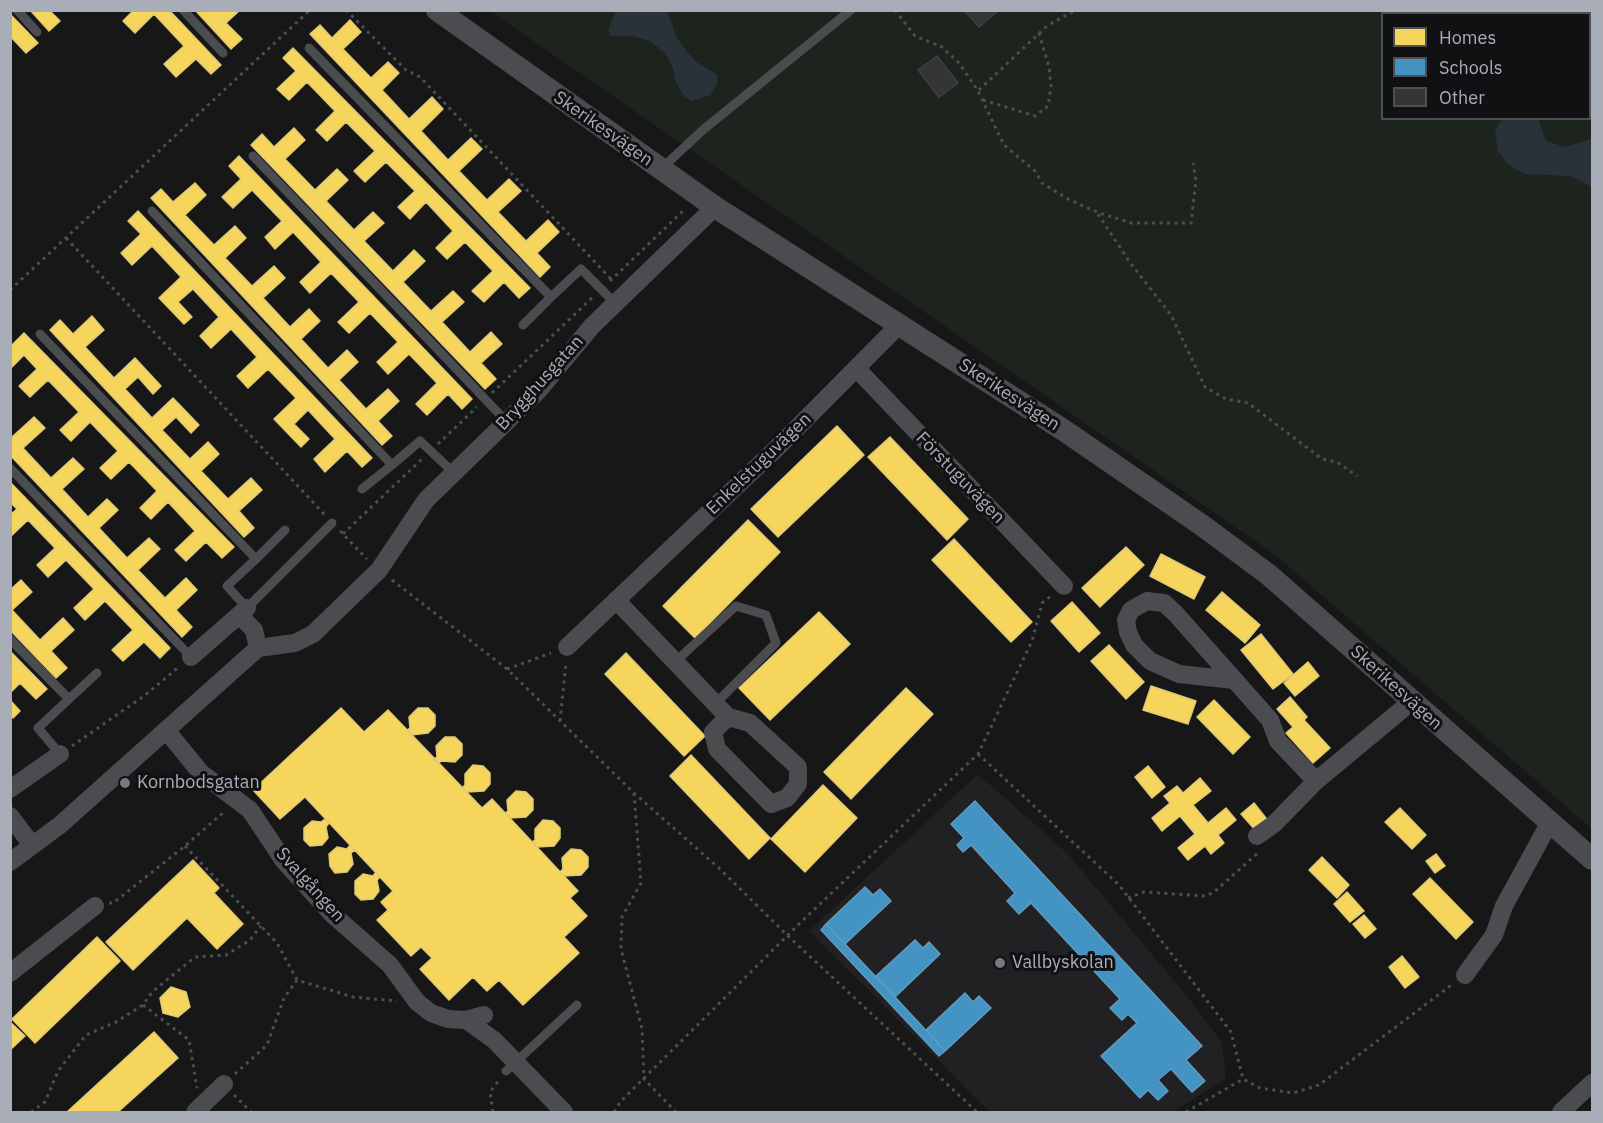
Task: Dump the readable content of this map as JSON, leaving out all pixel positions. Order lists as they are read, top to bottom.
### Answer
{
  "streets": {
    "street": [
      "Skerikesvägen",
      "Brygghusgatan",
      "Enkelstuguvägen",
      "Förstuguvägen",
      "Svalgången"
    ]
  },
  "crossings": [
    ["Skerikesvägen", "Brygghusgatan"],
    ["Skerikesvägen", "Enkelstuguvägen"],
    ["Enkelstuguvägen", "Förstuguvägen"]
  ],
  "places": ["Kornbodsgatan", "Vallbyskolan"],
  "legend": ["Homes", "Schools", "Other"]
}
